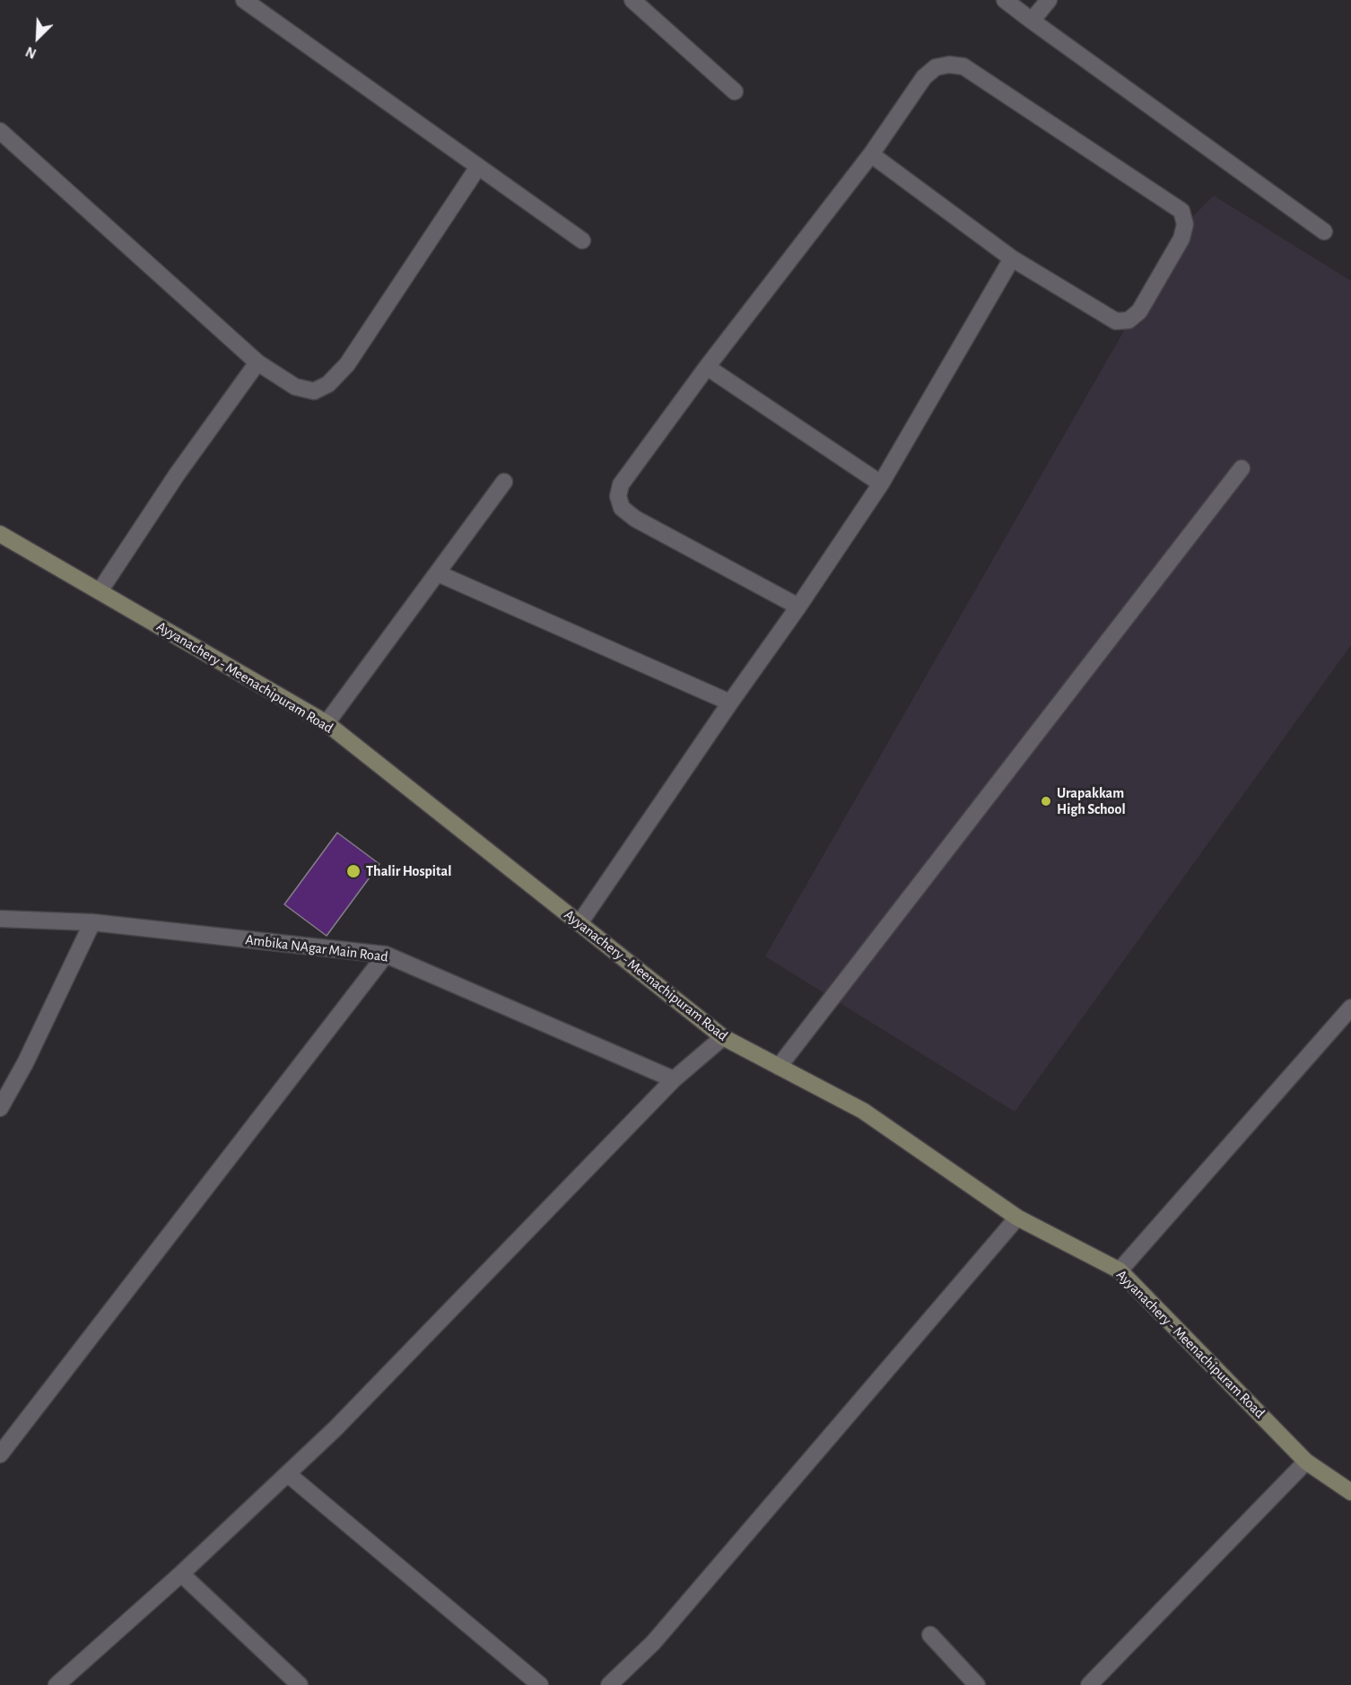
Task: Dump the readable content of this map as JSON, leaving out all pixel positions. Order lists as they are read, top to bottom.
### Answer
{
  "streets": {
    "street": ["Ayyanachery - Meenachipuram Road", "Ambika NAgar Main Road"]
  },
  "places": ["Urapakkam High School", "Thalir Hospital"],
  "north": "bottom left"
}
